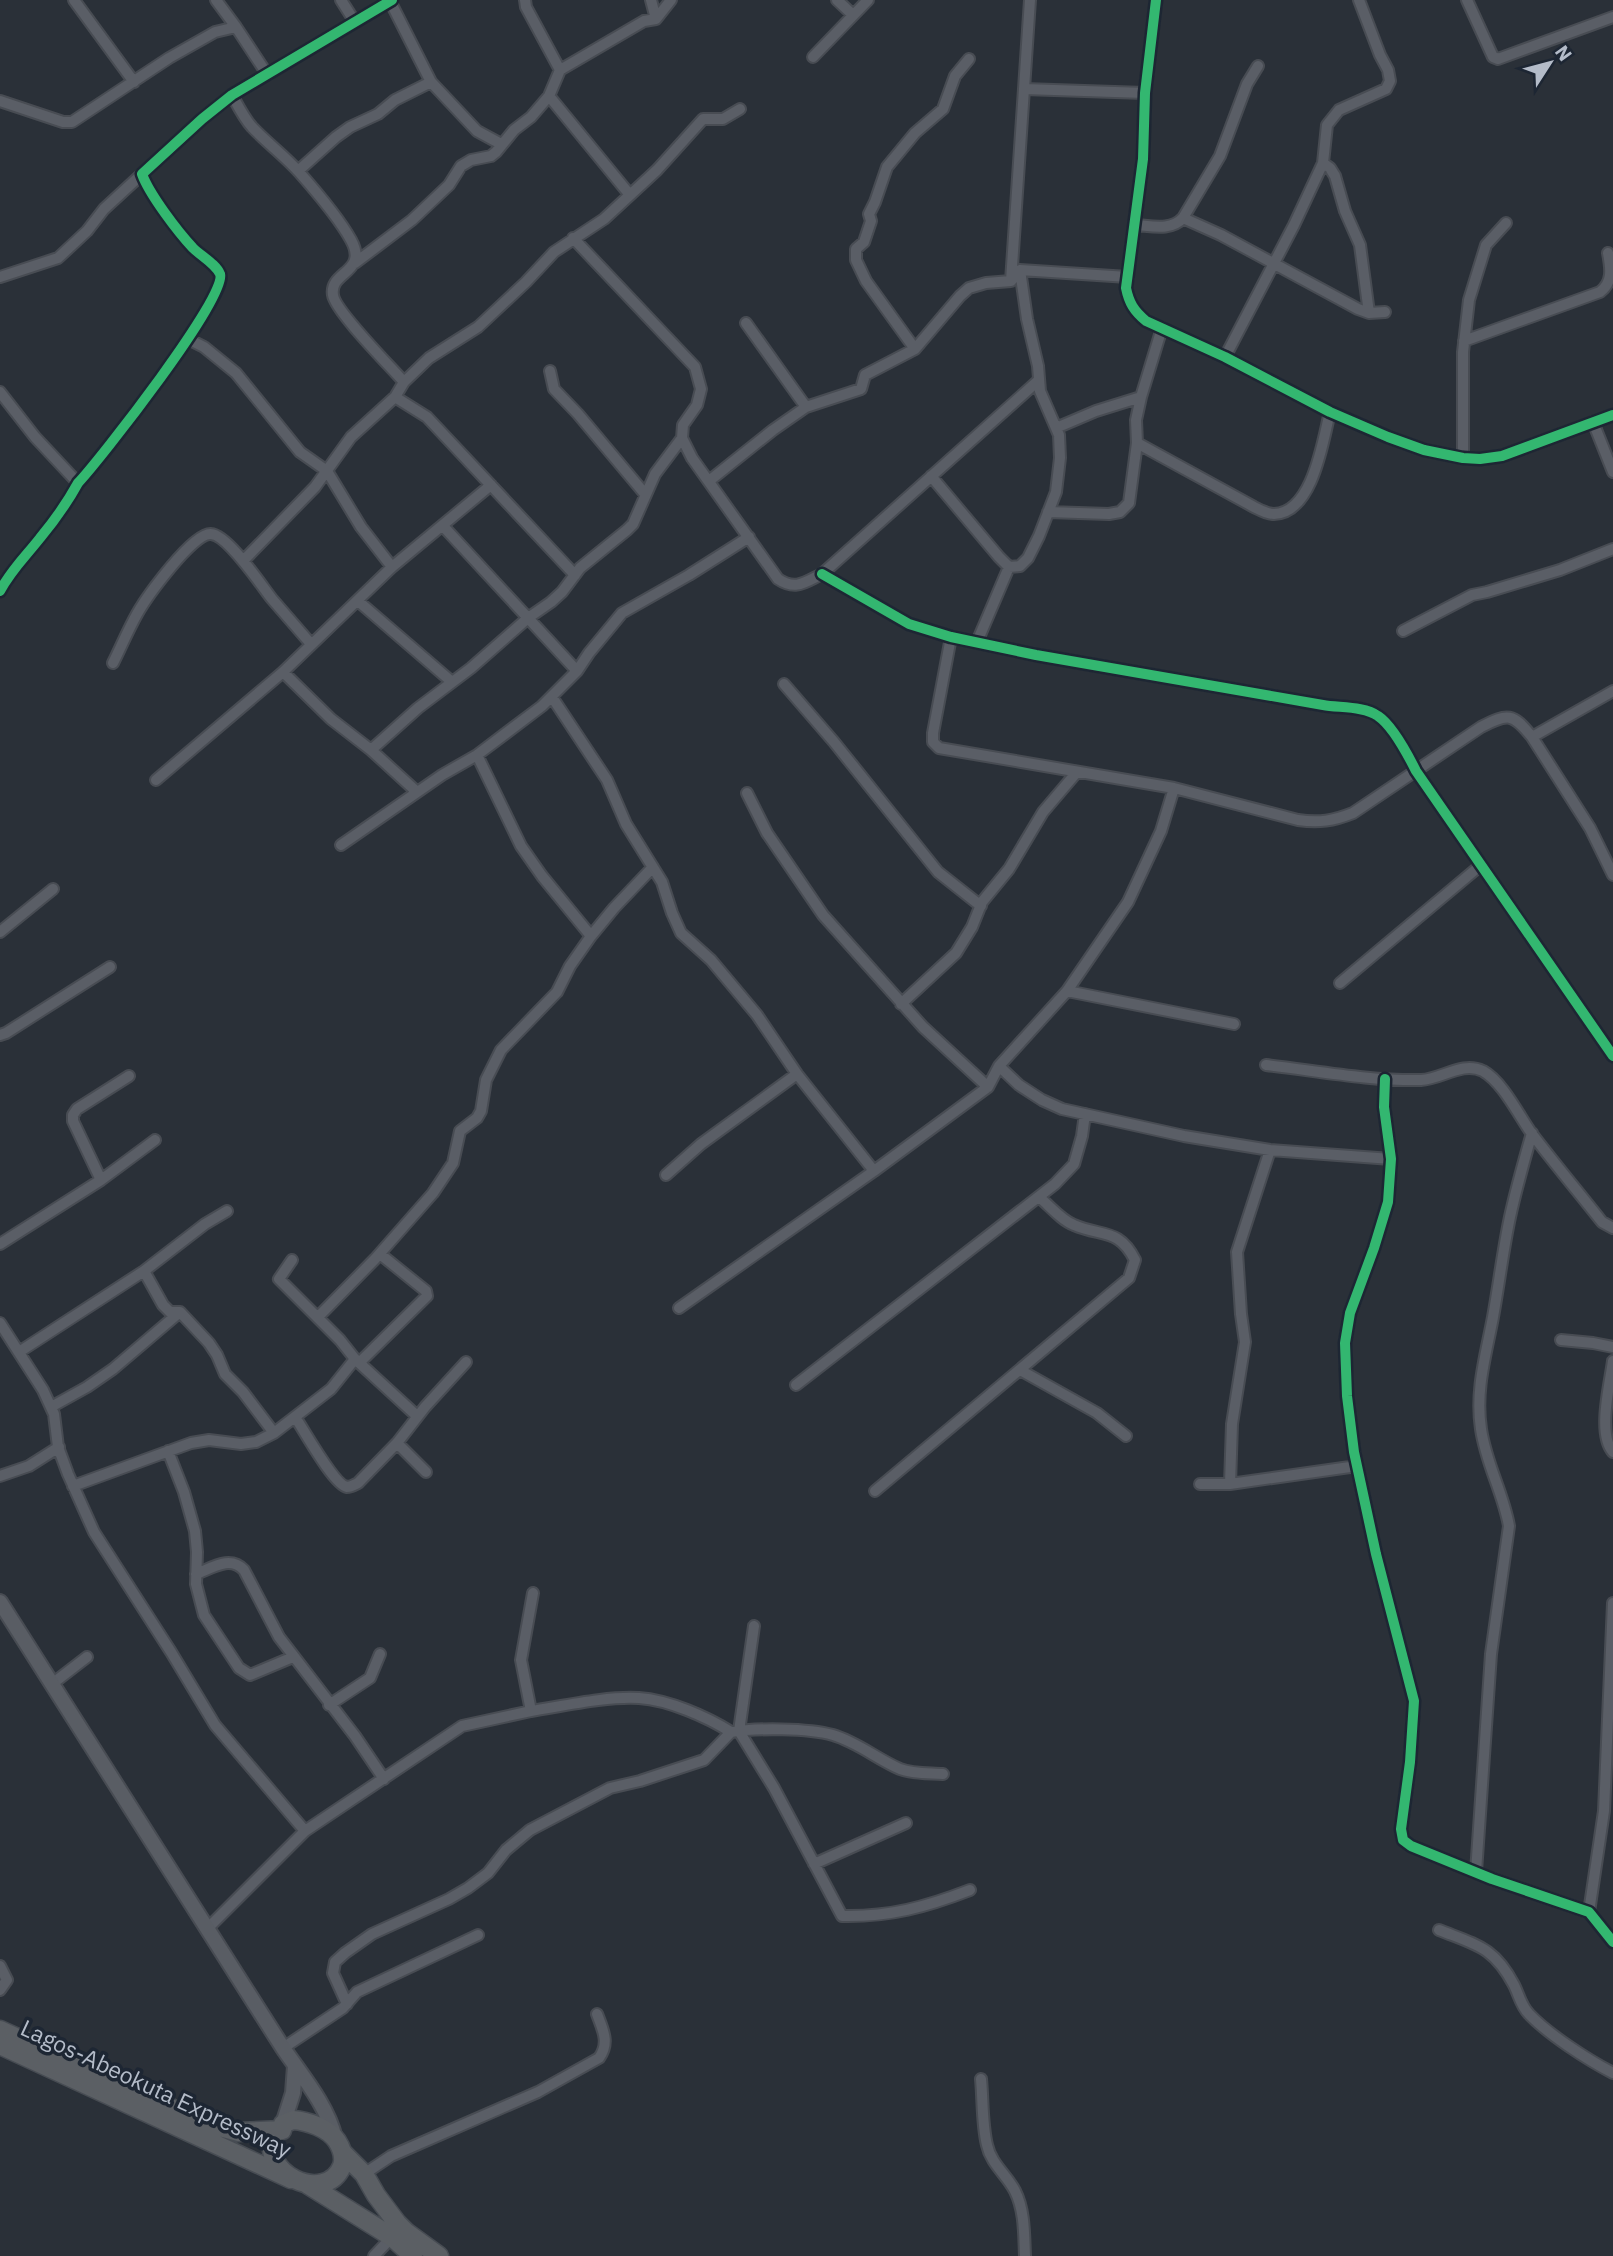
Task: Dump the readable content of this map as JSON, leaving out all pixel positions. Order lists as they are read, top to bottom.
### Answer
{
  "streets": {
    "highway": ["Lagos-Abeokuta Expressway"]
  },
  "north": "top right"
}
